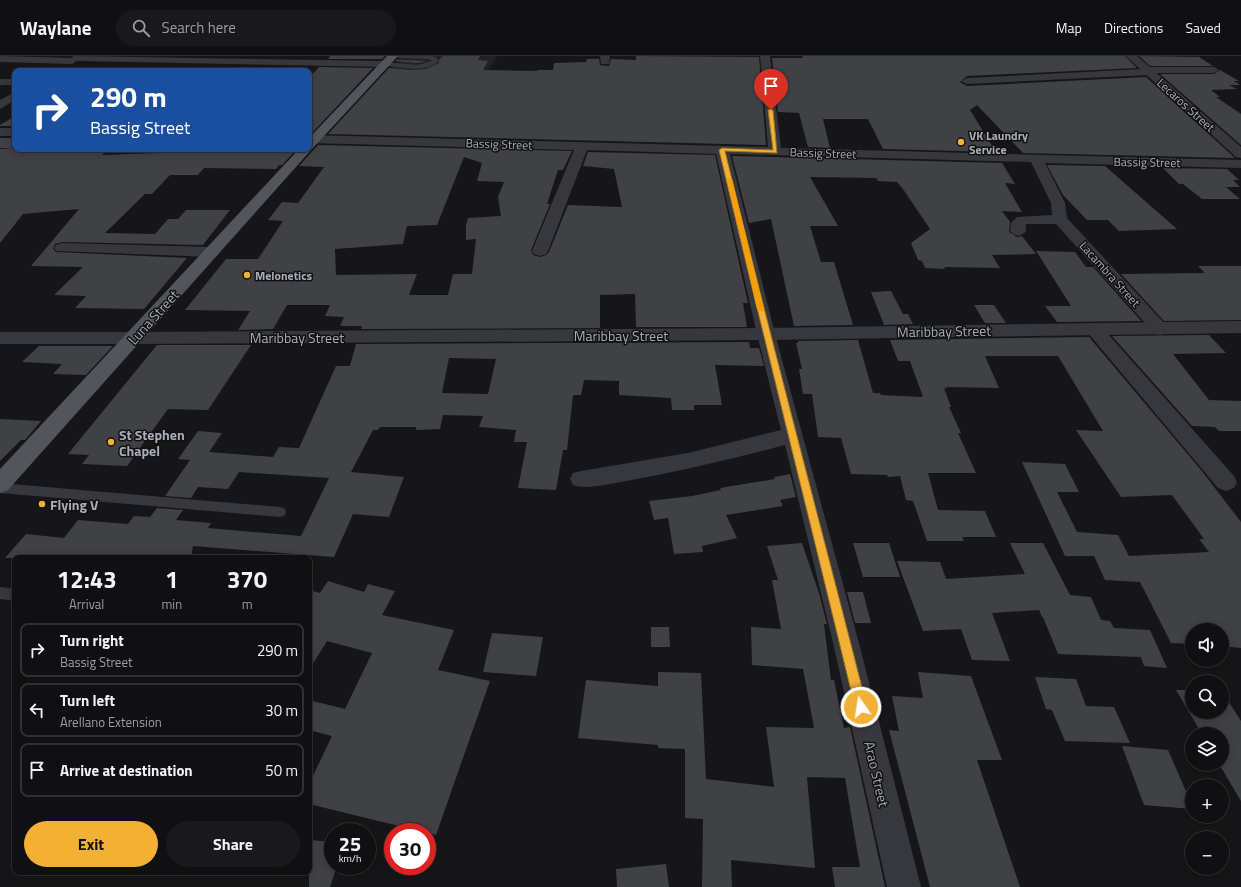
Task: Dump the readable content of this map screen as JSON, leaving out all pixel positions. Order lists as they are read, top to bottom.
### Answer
{
  "streets": {
    "main road": ["Luna Street"],
    "street": [
      "Lecaros Street",
      "Bassig Street",
      "Lacambra Street",
      "Maribbay Street",
      "Arao Street"
    ]
  },
  "crossings": [
    ["Bassig Street", "Arao Street"],
    ["Lacambra Street", "Maribbay Street"],
    ["Luna Street", "Maribbay Street"],
    ["Maribbay Street", "Arao Street"]
  ],
  "places": [
    "VK Laundry Service",
    "Melonetics",
    "St Stephen Chapel",
    "Flying V"
  ],
  "page": {
    "header": "Waylane",
    "search": "Search here",
    "nav": ["Map", "Directions", "Saved"],
    "turn": ["290 m", "Bassig Street"],
    "eta": [
      "12:43",
      "Arrival",
      "1",
      "min",
      "370",
      "m"
    ],
    "map_buttons": ["+", "−"],
    "list": [
      {
        "name": "Turn right",
        "note": "Bassig Street",
        "value": "290 m"
      },
      {
        "name": "Turn left",
        "note": "Arellano Extension",
        "value": "30 m"
      },
      {
        "name": "Arrive at destination",
        "value": "50 m"
      }
    ],
    "buttons": ["Exit", "Share"],
    "speed": "25 km/h",
    "limit": "30"
  }
}
